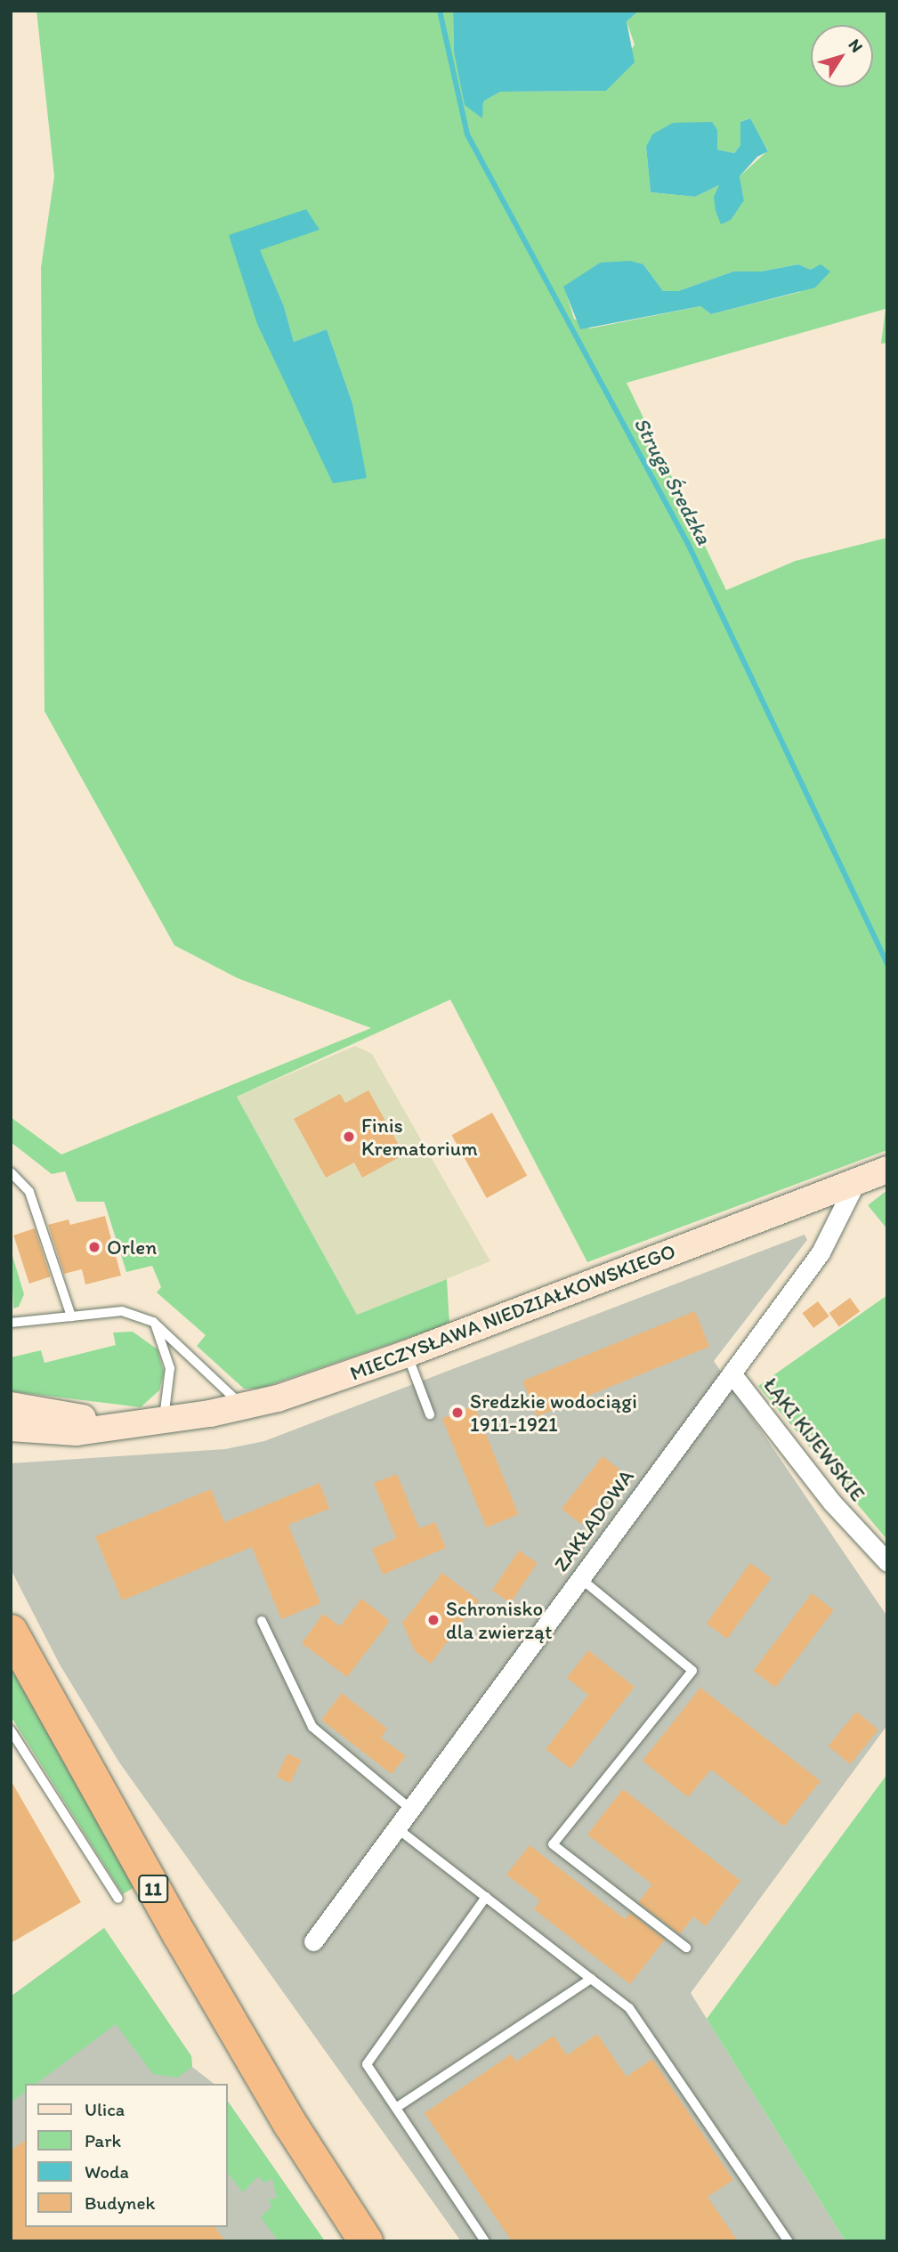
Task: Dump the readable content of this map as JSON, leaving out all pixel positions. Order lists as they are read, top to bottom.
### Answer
{
  "streets": {
    "highway": ["11"],
    "street": ["MIECZYSŁAWA NIEDZIAŁKOWSKIEGO", "ŁĄKI KIJEWSKIE", "ZAKŁADOWA"]
  },
  "crossings": [
    ["MIECZYSŁAWA NIEDZIAŁKOWSKIEGO", "ZAKŁADOWA"],
    ["ŁĄKI KIJEWSKIE", "ZAKŁADOWA"]
  ],
  "water": ["Struga Średzka"],
  "places": [
    "Finis Krematorium",
    "Orlen",
    "Sredzkie wodociągi 1911-1921",
    "Schronisko dla zwierząt"
  ],
  "legend": [
    "Ulica",
    "Park",
    "Woda",
    "Budynek"
  ],
  "north": "top right"
}
